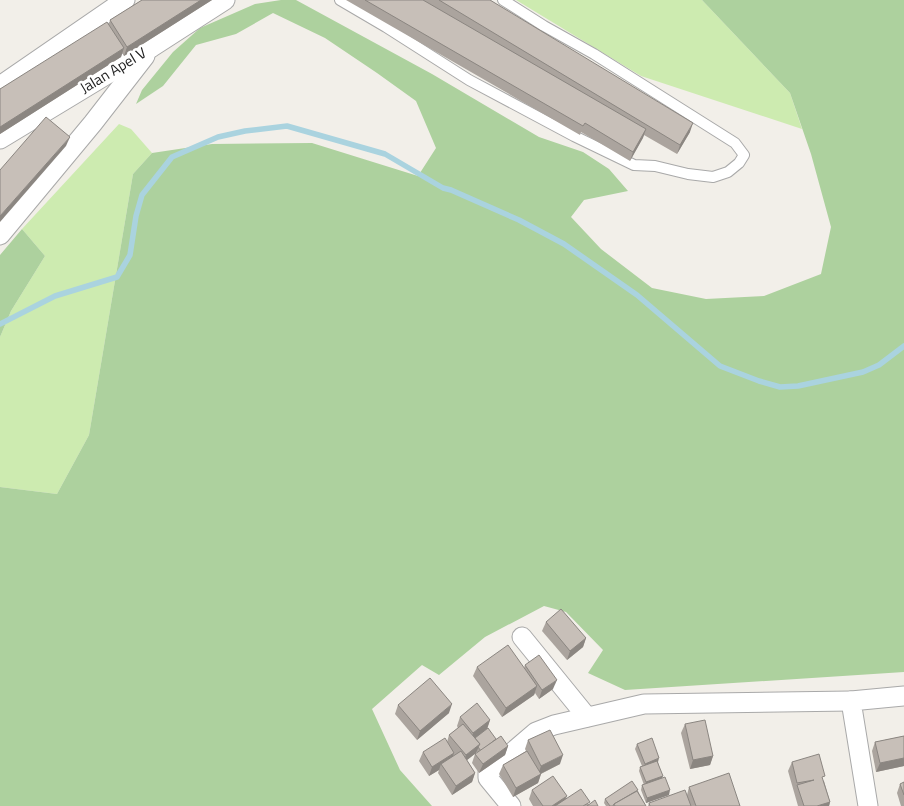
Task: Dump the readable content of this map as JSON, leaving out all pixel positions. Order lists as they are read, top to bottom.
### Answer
{
  "streets": {
    "street": ["Jalan Apel V"]
  }
}
